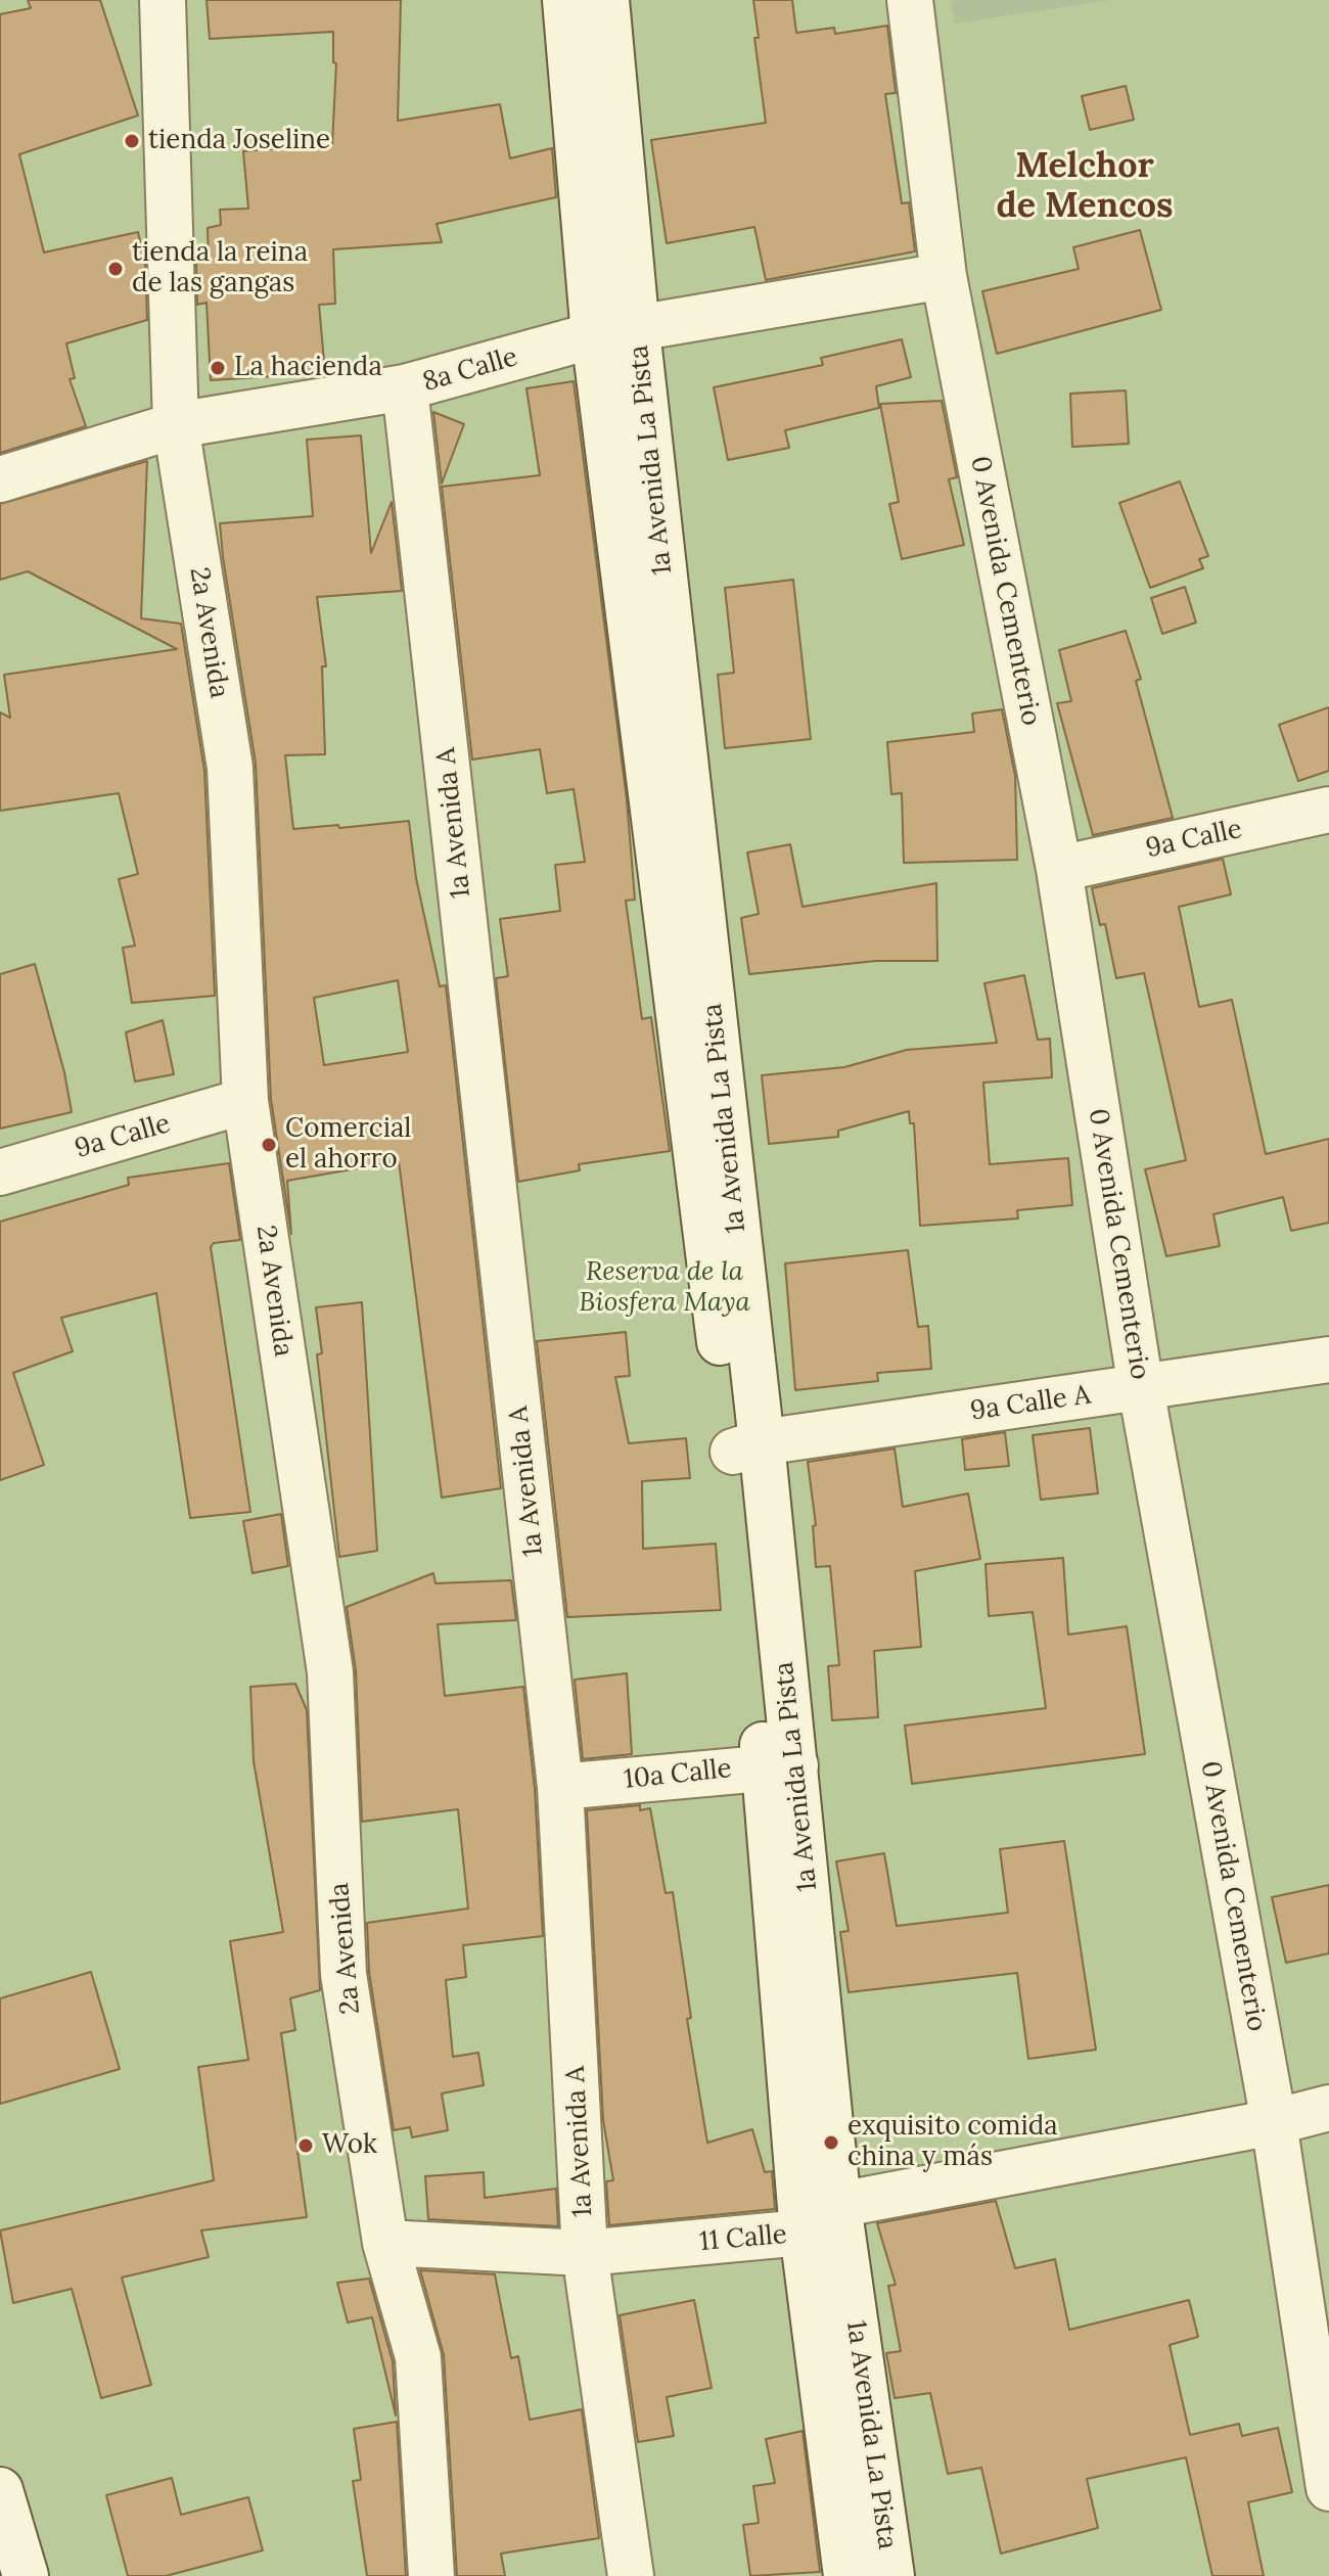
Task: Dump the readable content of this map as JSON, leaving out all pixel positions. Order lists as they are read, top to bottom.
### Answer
{
  "streets": {
    "street": [
      "8a Calle",
      "1a Avenida La Pista",
      "0 Avenida Cementerio",
      "2a Avenida",
      "1a Avenida A",
      "9a Calle",
      "9a Calle A",
      "10a Calle",
      "11 Calle"
    ]
  },
  "crossings": [
    ["8a Calle", "1a Avenida La Pista"],
    ["8a Calle", "0 Avenida Cementerio"],
    ["8a Calle", "2a Avenida"],
    ["8a Calle", "1a Avenida A"],
    ["1a Avenida La Pista", "9a Calle A"],
    ["1a Avenida La Pista", "10a Calle"],
    ["1a Avenida La Pista", "11 Calle"],
    ["0 Avenida Cementerio", "9a Calle"],
    ["0 Avenida Cementerio", "9a Calle A"],
    ["0 Avenida Cementerio", "11 Calle"],
    ["2a Avenida", "9a Calle"],
    ["2a Avenida", "11 Calle"],
    ["1a Avenida A", "10a Calle"],
    ["1a Avenida A", "11 Calle"]
  ],
  "districts": ["Melchor de Mencos"],
  "parks": ["Reserva de la Biosfera Maya"],
  "places": [
    "tienda Joseline",
    "tienda la reina de las gangas",
    "La hacienda",
    "Comercial el ahorro",
    "exquisito comida china y más",
    "Wok"
  ]
}
